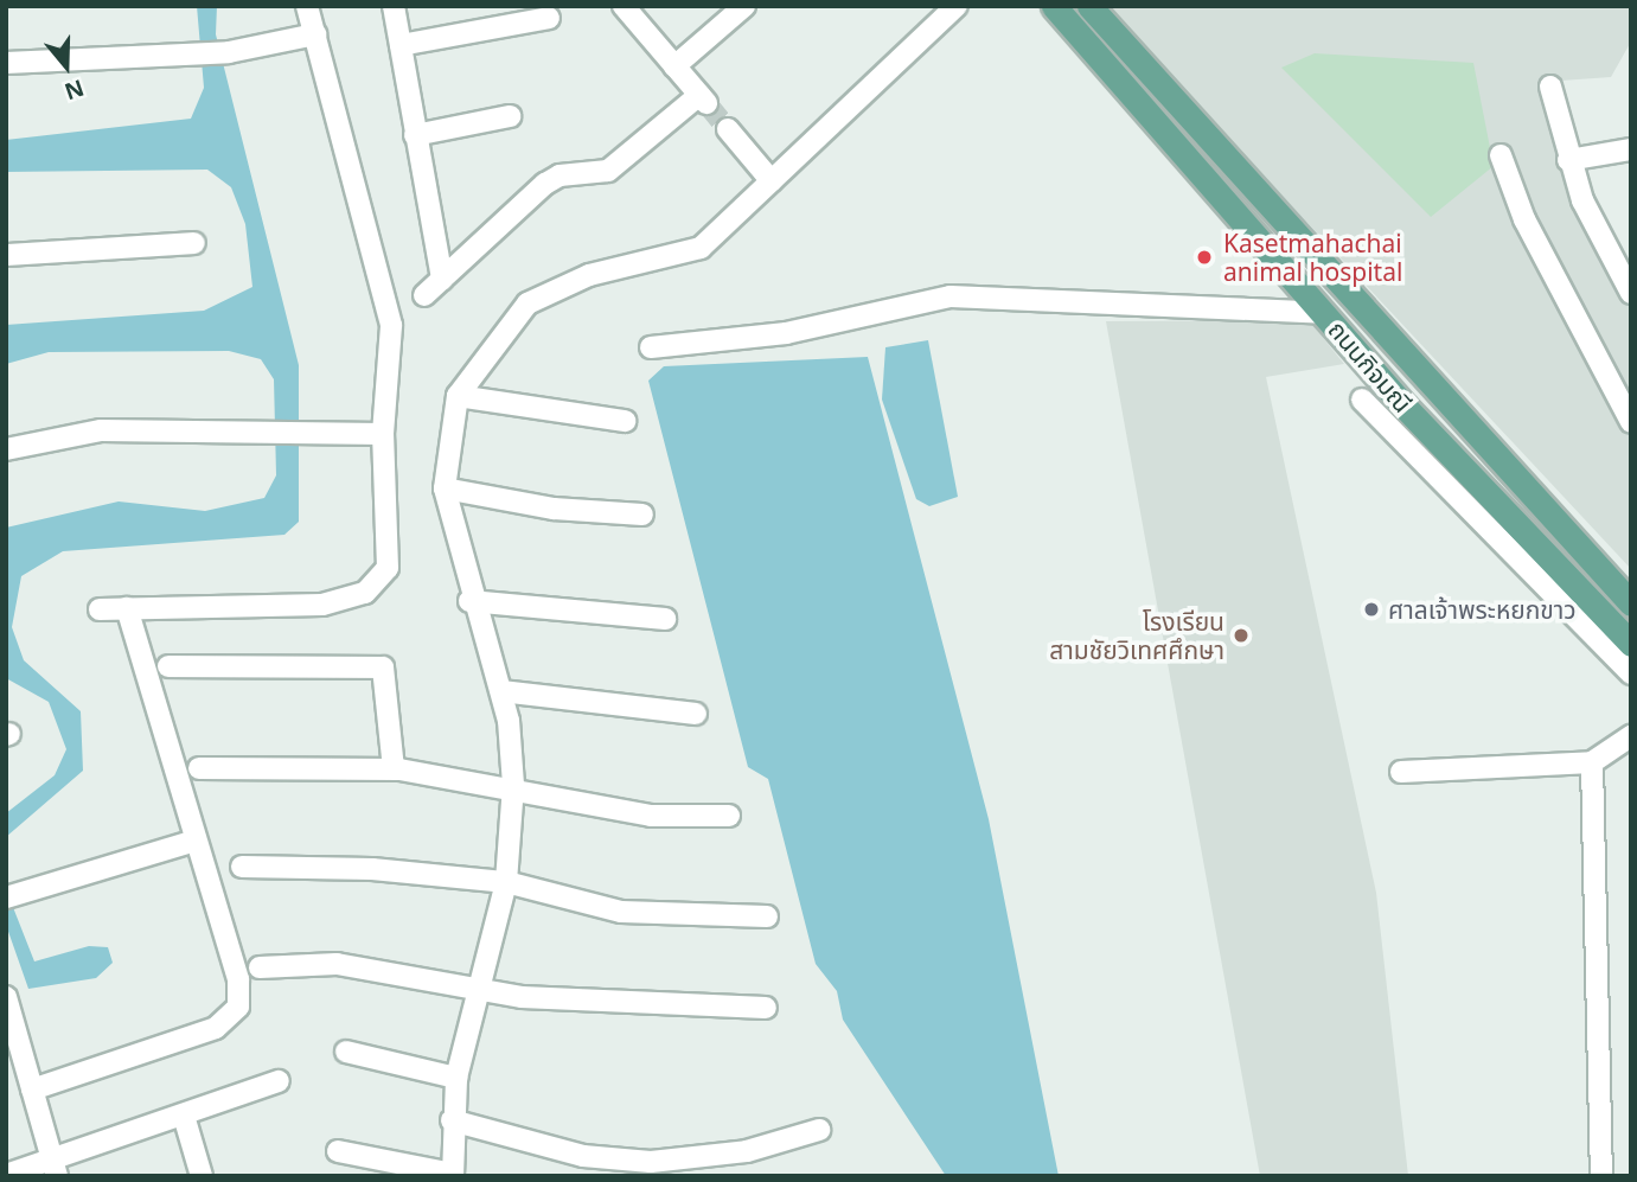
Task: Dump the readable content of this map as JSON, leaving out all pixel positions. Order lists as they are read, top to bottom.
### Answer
{
  "streets": {
    "main road": ["ถนนกิจมณี"]
  },
  "places": ["Kasetmahachai animal hospital", "ศาลเจ้าพระหยกขาว", "โรงเรียน สามชัยวิเทศศึกษา"],
  "north": "bottom"
}
